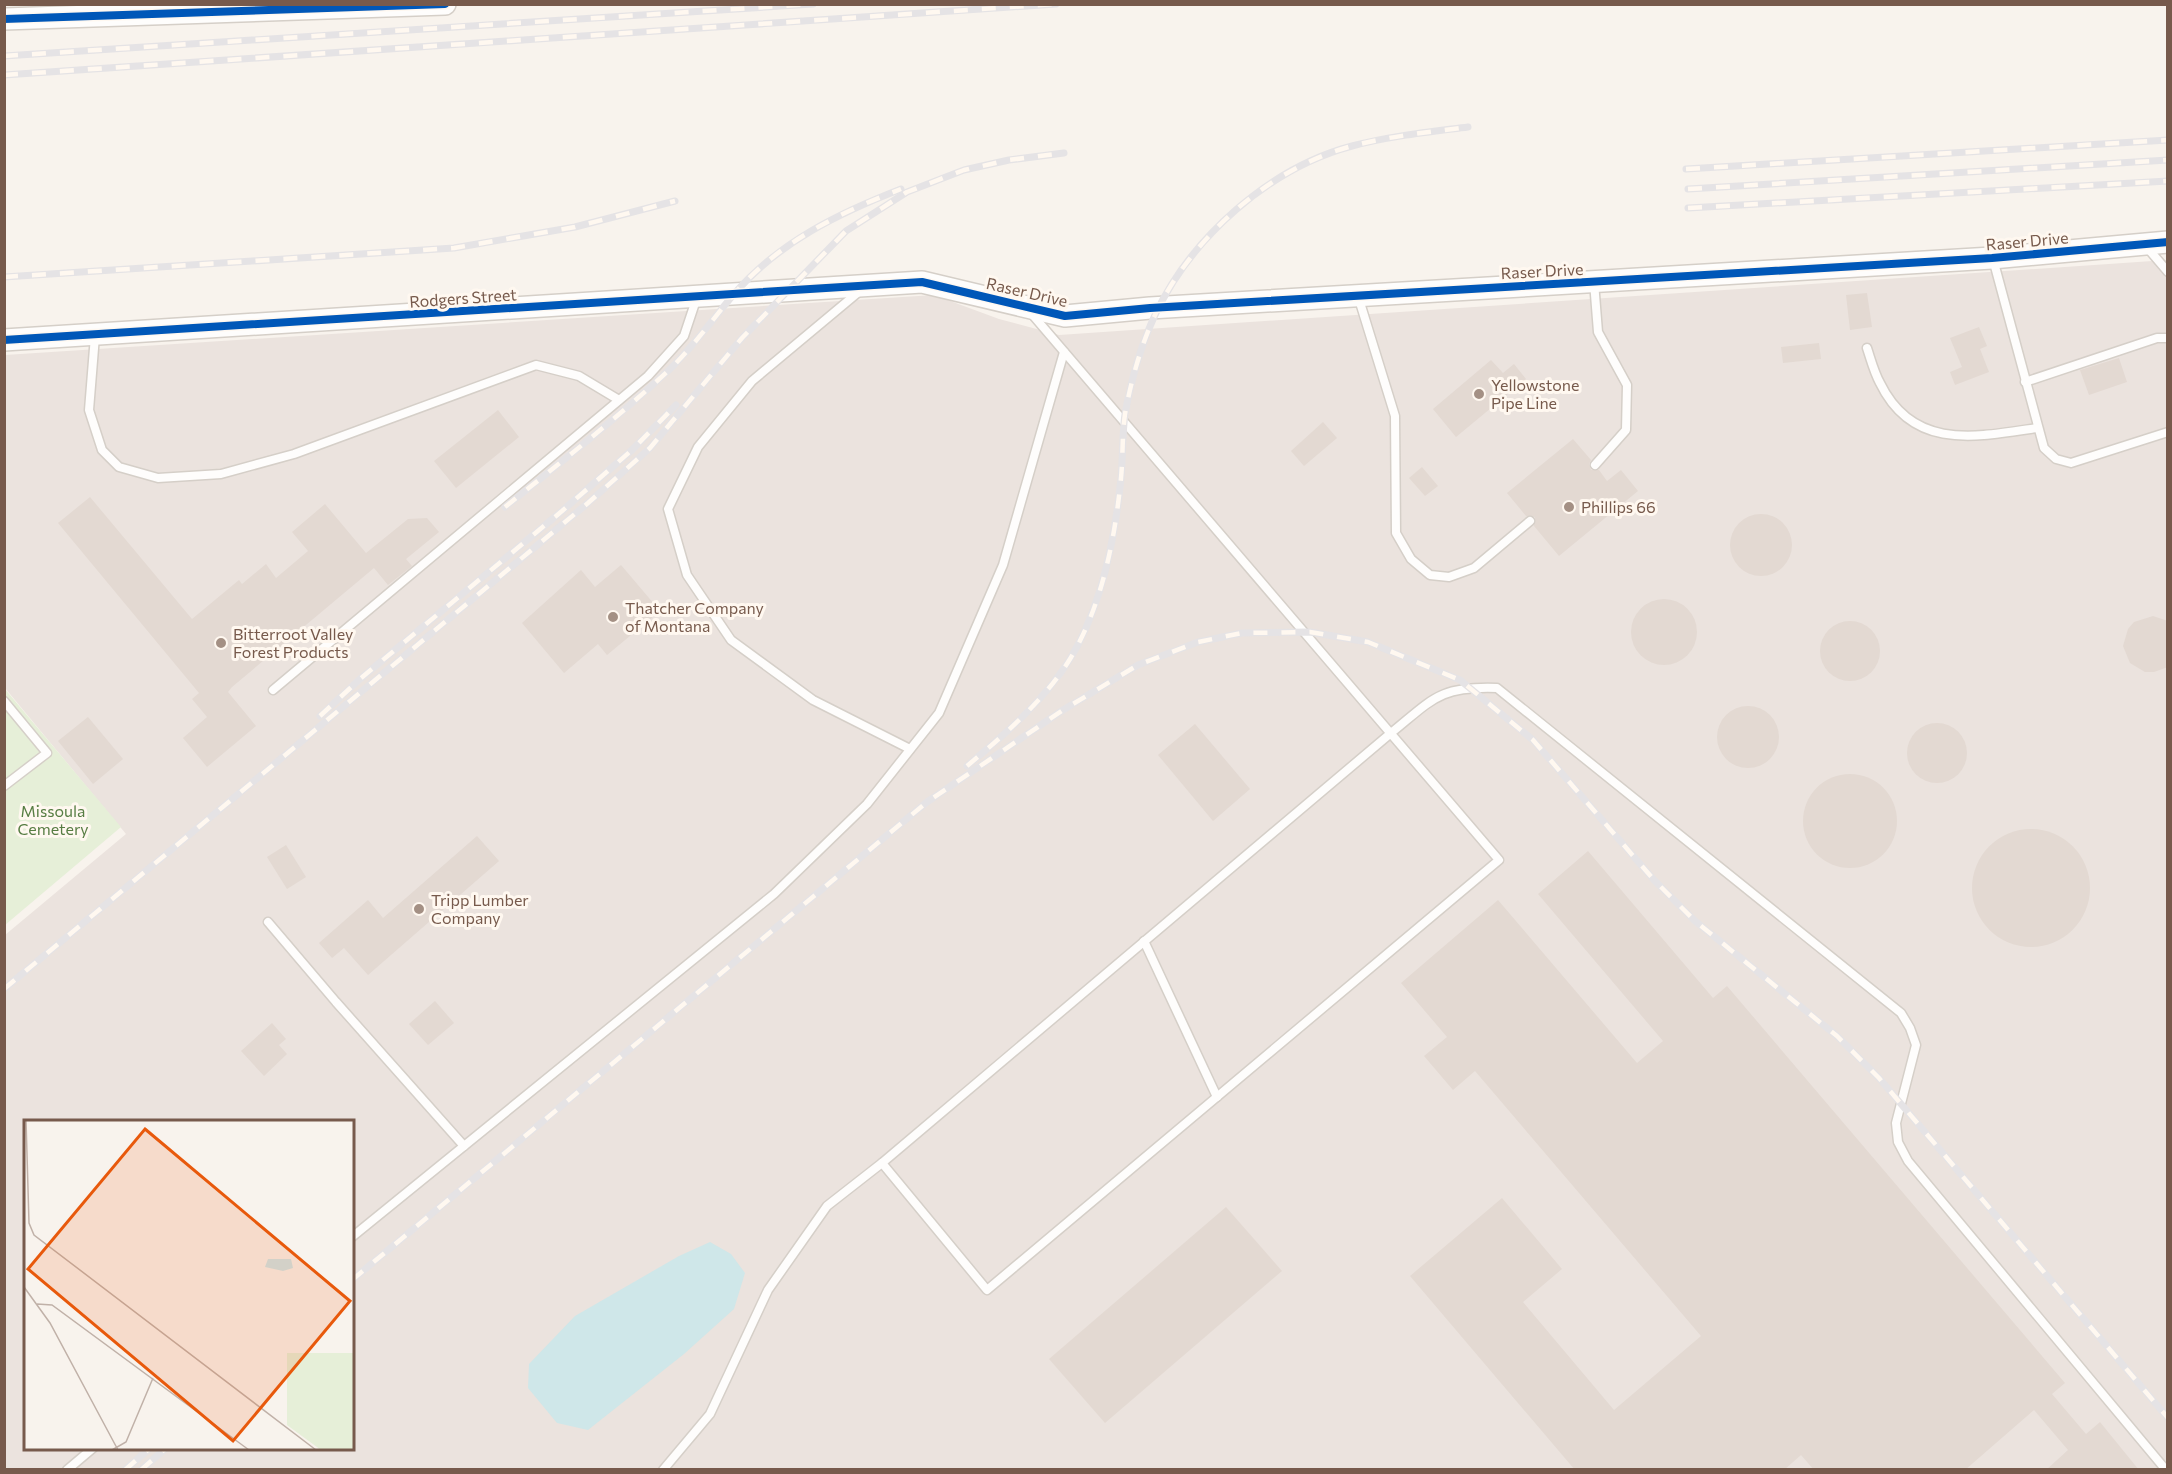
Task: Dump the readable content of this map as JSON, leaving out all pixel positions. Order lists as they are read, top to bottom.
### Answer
{
  "streets": {
    "street": ["Raser Drive", "Rodgers Street"]
  },
  "crossings": [
    ["Raser Drive", "Rodgers Street"]
  ],
  "parks": ["Missoula Cemetery"],
  "places": [
    "Yellowstone Pipe Line",
    "Phillips 66",
    "Thatcher Company of Montana",
    "Bitterroot Valley Forest Products",
    "Tripp Lumber Company"
  ]
}
